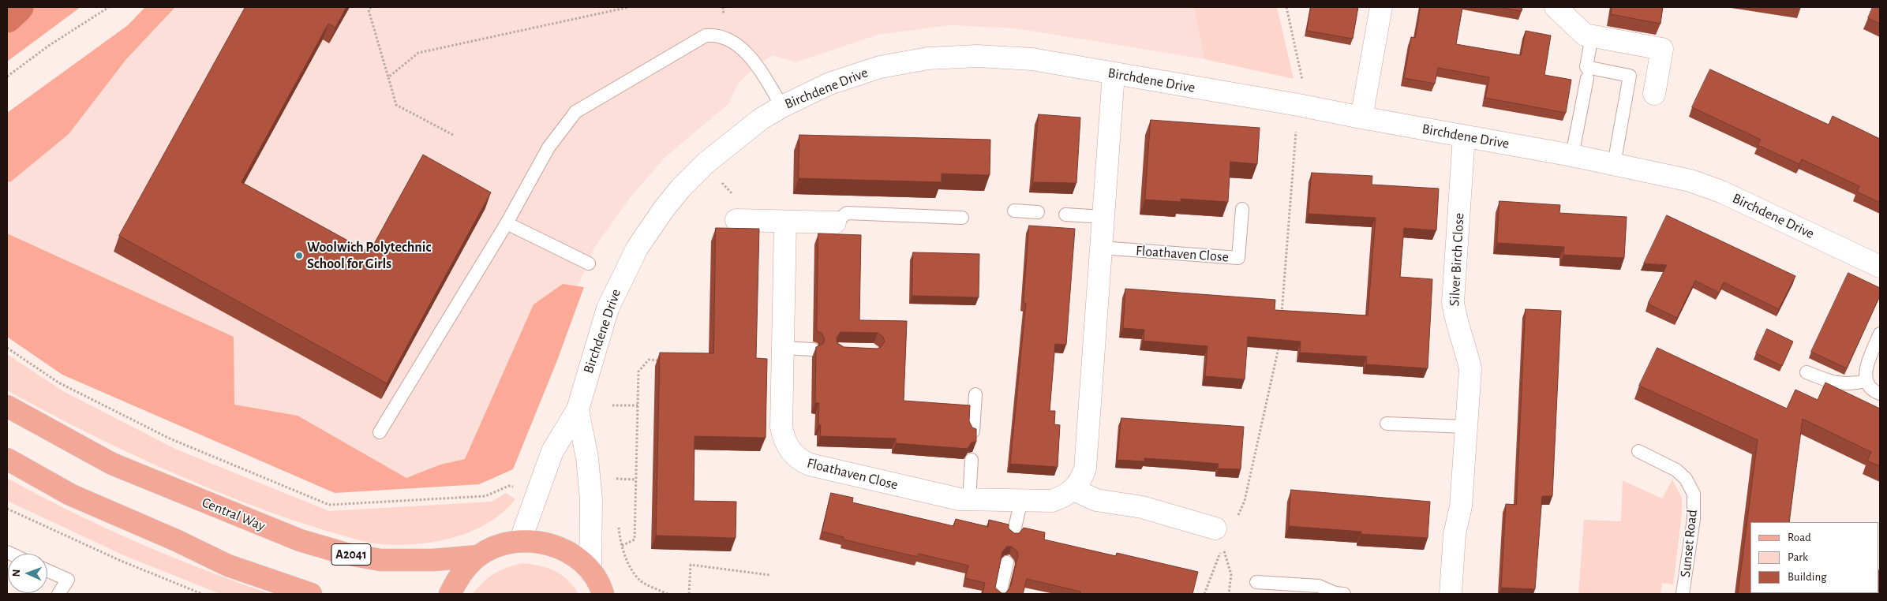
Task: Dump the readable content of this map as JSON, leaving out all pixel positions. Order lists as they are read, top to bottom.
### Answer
{
  "streets": {
    "main road": ["Central Way", "A2041"],
    "street": ["Birchdene Drive", "Floathaven Close", "Silver Birch Close"],
    "lane": ["Sunset Road"]
  },
  "crossings": [
    ["Birchdene Drive", "Silver Birch Close"],
    ["Birchdene Drive", "Central Way"]
  ],
  "places": ["Woolwich Polytechnic School for Girls"],
  "legend": ["Road", "Park", "Building"],
  "north": "left"
}
